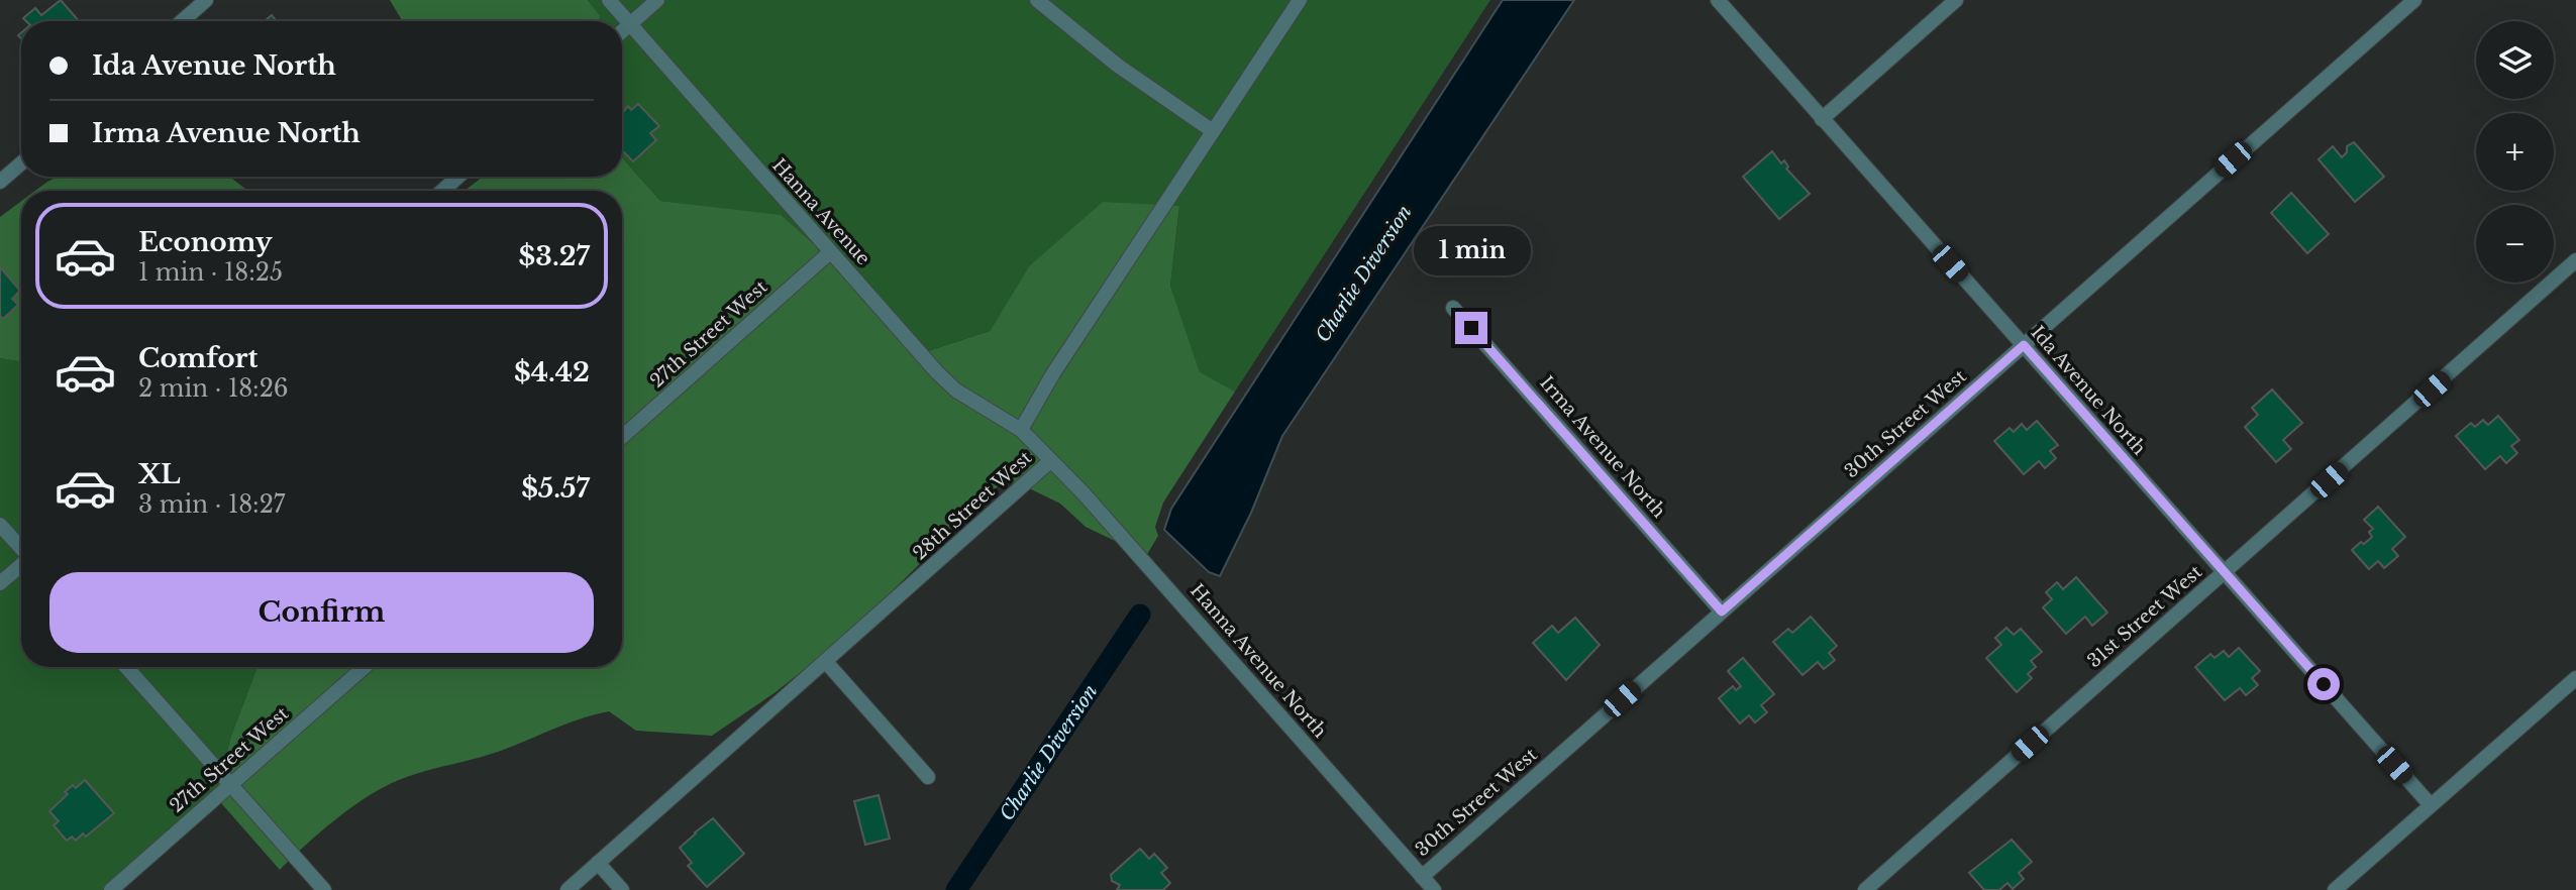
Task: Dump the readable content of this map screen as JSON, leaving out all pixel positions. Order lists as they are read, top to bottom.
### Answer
{
  "streets": {
    "street": [
      "Hanna Avenue",
      "27th Street West",
      "Ida Avenue North",
      "30th Street West",
      "Irma Avenue North",
      "28th Street West",
      "31st Street West",
      "Hanna Avenue North"
    ]
  },
  "crossings": [
    ["Hanna Avenue", "27th Street West"],
    ["Hanna Avenue", "28th Street West"],
    ["Ida Avenue North", "30th Street West"],
    ["Ida Avenue North", "31st Street West"],
    ["30th Street West", "Irma Avenue North"],
    ["30th Street West", "Hanna Avenue North"],
    ["28th Street West", "Hanna Avenue North"]
  ],
  "water": ["Charlie Diversion"],
  "page": {
    "map_buttons": ["+", "−"],
    "banner": ["Ida Avenue North", "Irma Avenue North"],
    "list": [
      {
        "name": "Economy",
        "note": "1 min · 18:25",
        "value": "$3.27"
      },
      {
        "name": "Comfort",
        "note": "2 min · 18:26",
        "value": "$4.42"
      },
      {
        "name": "XL",
        "note": "3 min · 18:27",
        "value": "$5.57"
      }
    ],
    "bubble": "1 min",
    "buttons": "Confirm"
  }
}
